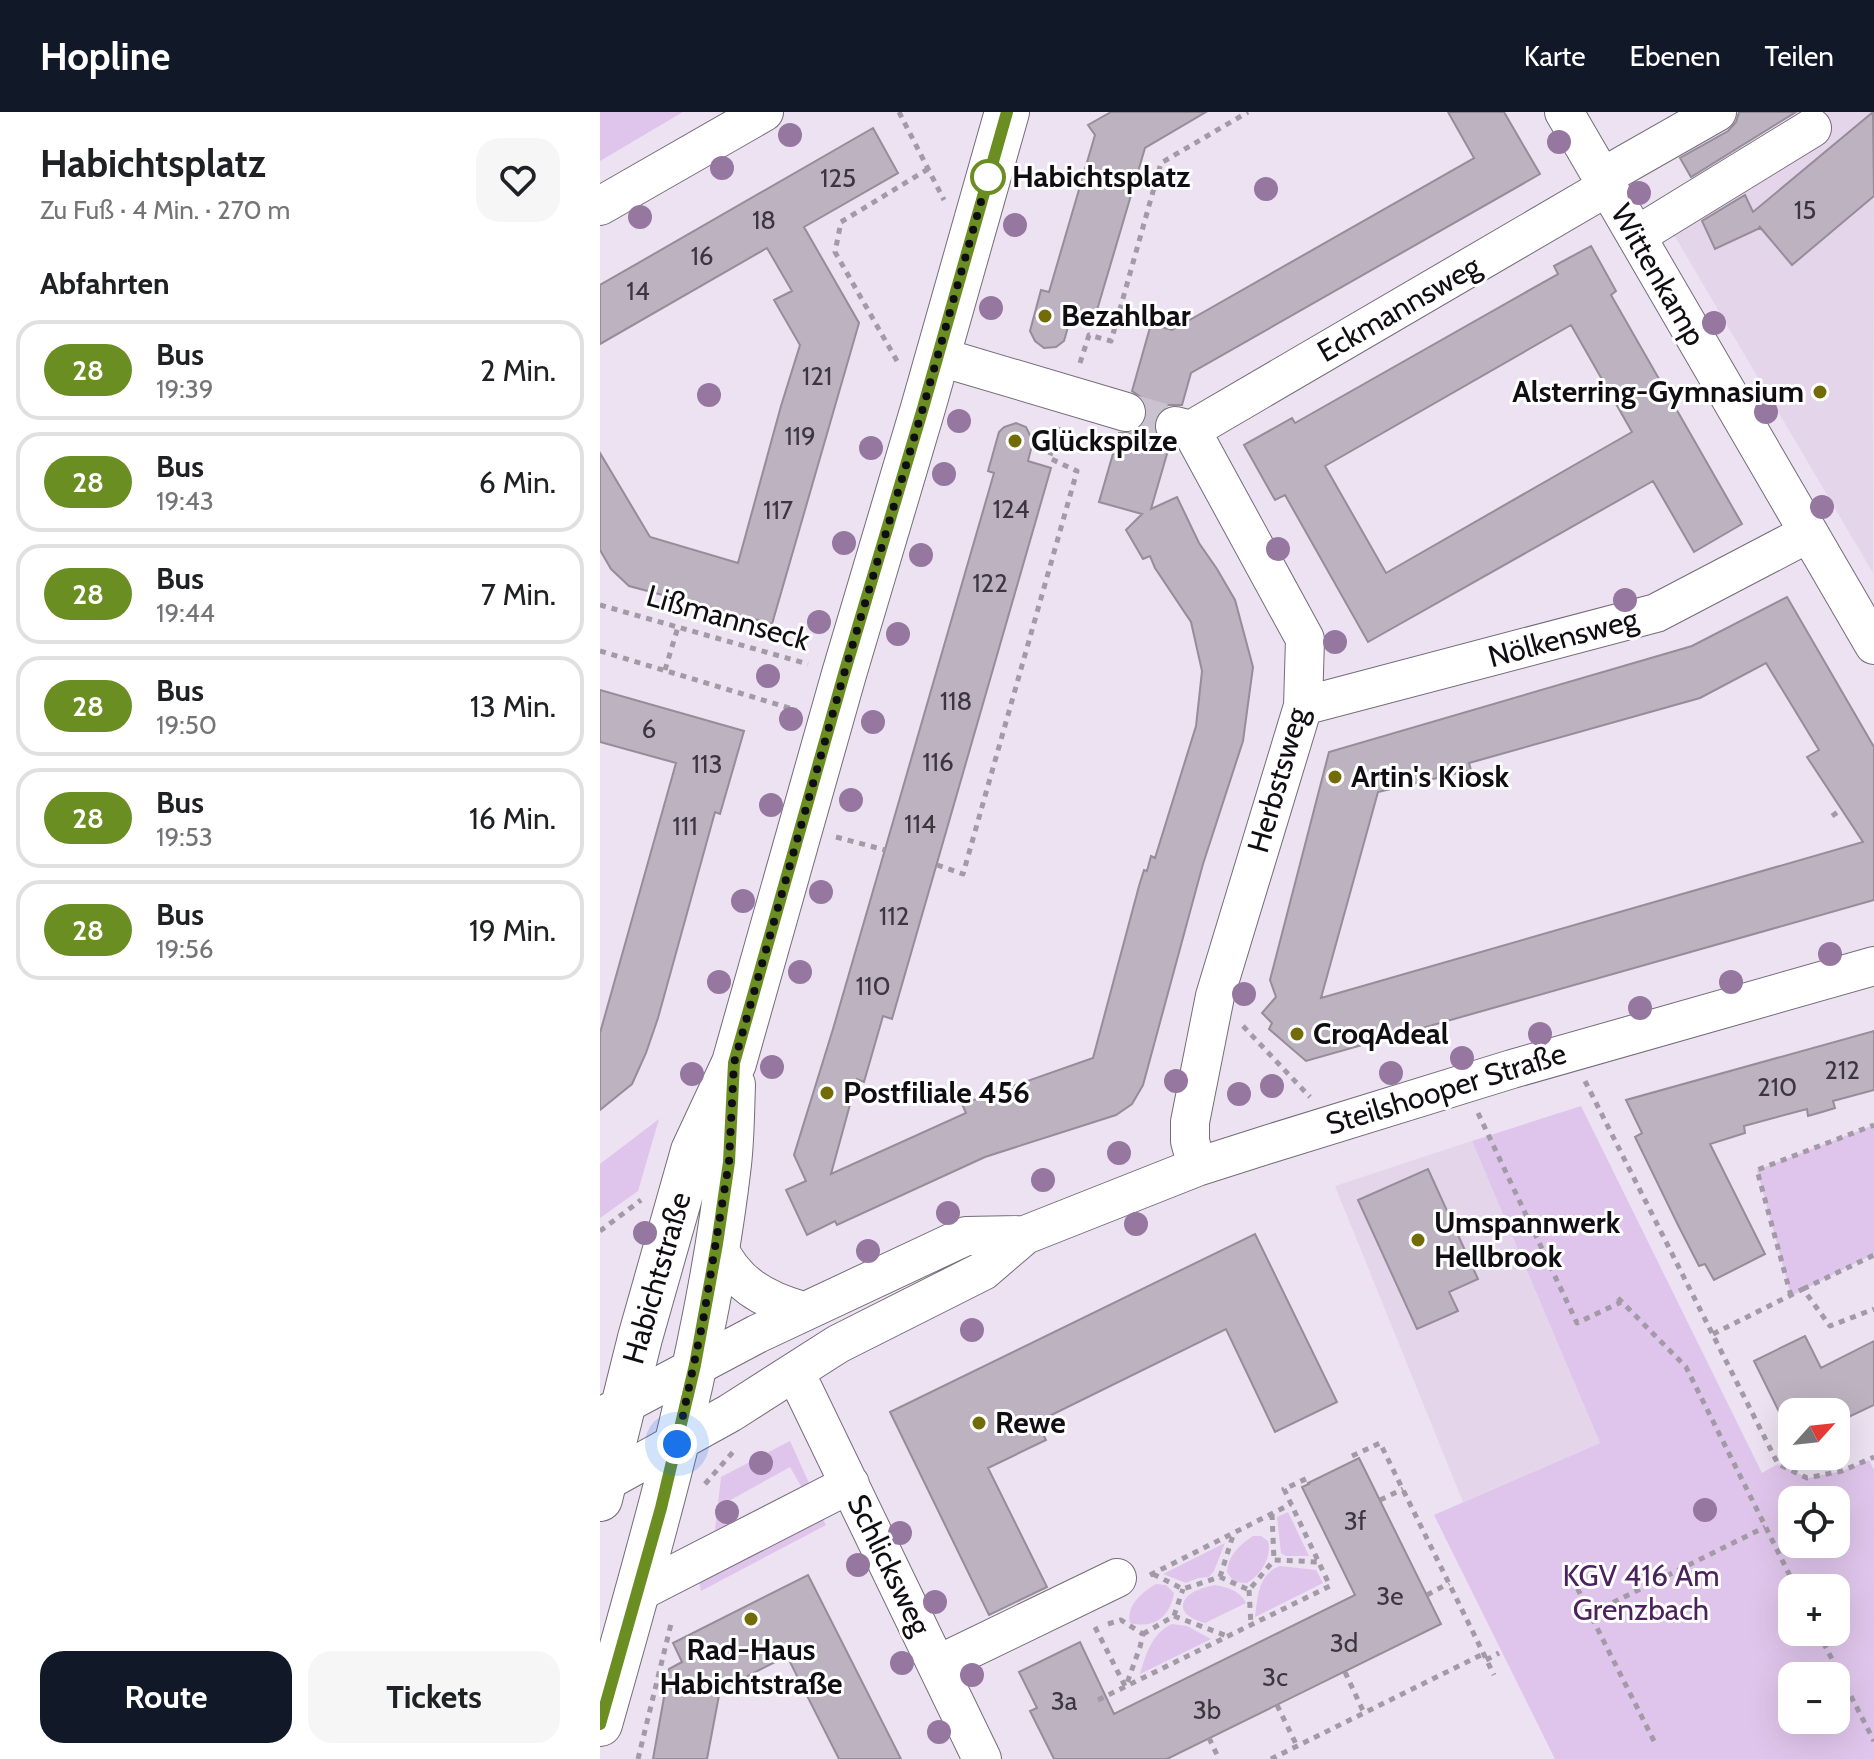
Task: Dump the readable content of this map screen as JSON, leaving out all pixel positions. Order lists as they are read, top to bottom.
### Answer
{
  "streets": {
    "main road": ["Habichtstraße"],
    "street": [
      "Wittenkamp",
      "Eckmannsweg",
      "Nölkensweg",
      "Herbstsweg",
      "Steilshooper Straße",
      "Schlicksweg"
    ],
    "path": ["Lißmannseck"]
  },
  "crossings": [
    ["Wittenkamp", "Eckmannsweg"],
    ["Wittenkamp", "Nölkensweg"],
    ["Eckmannsweg", "Herbstsweg"],
    ["Lißmannseck", "Habichtstraße"],
    ["Nölkensweg", "Herbstsweg"],
    ["Herbstsweg", "Steilshooper Straße"],
    ["Steilshooper Straße", "Habichtstraße"],
    ["Steilshooper Straße", "Schlicksweg"]
  ],
  "parks": ["KGV 416 Am Grenzbach"],
  "places": [
    "Habichtsplatz",
    "Bezahlbar",
    "Alsterring-Gymnasium",
    "Glückspilze",
    "Artin's Kiosk",
    "CroqAdeal",
    "Postfiliale 456",
    "Umspannwerk Hellbrook",
    "Rewe",
    "Rad-Haus Habichtstraße"
  ],
  "lines": ["bus line 28"],
  "house_numbers": [
    "125",
    "15",
    "18",
    "16",
    "14",
    "121",
    "119",
    "124",
    "117",
    "122",
    "118",
    "6",
    "116",
    "113",
    "114",
    "111",
    "112",
    "110",
    "212",
    "210",
    "3f",
    "3e",
    "3d",
    "3c",
    "3a",
    "3b"
  ],
  "north": "top right",
  "page": {
    "header": "Hopline",
    "nav": ["Karte", "Ebenen", "Teilen"],
    "heading": [
      ["Habichtsplatz", "Zu Fuß · 4 Min. · 270 m"],
      "Abfahrten"
    ],
    "list": [
      {
        "mark": "28",
        "name": "Bus",
        "note": "19:39",
        "value": "2 Min."
      },
      {
        "mark": "28",
        "name": "Bus",
        "note": "19:43",
        "value": "6 Min."
      },
      {
        "mark": "28",
        "name": "Bus",
        "note": "19:44",
        "value": "7 Min."
      },
      {
        "mark": "28",
        "name": "Bus",
        "note": "19:50",
        "value": "13 Min."
      },
      {
        "mark": "28",
        "name": "Bus",
        "note": "19:53",
        "value": "16 Min."
      },
      {
        "mark": "28",
        "name": "Bus",
        "note": "19:56",
        "value": "19 Min."
      }
    ],
    "map_buttons": ["+", "−"],
    "buttons": ["Route", "Tickets"]
  }
}
